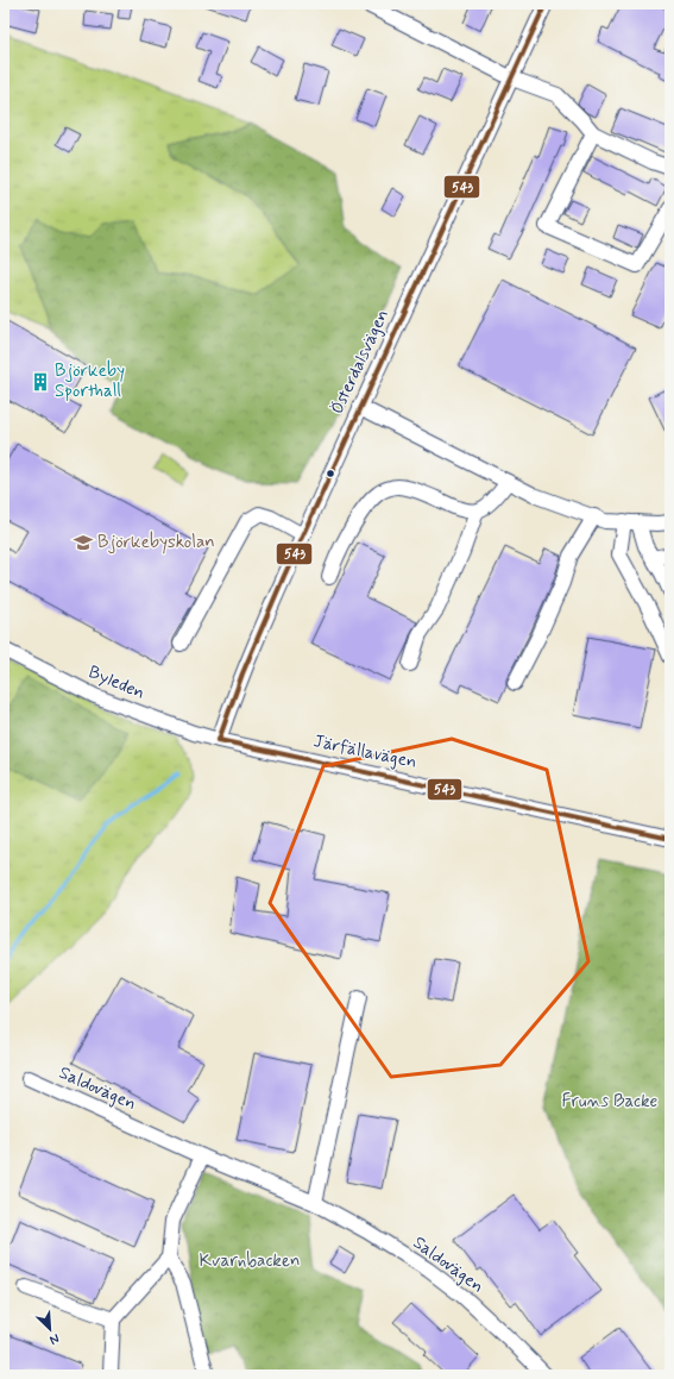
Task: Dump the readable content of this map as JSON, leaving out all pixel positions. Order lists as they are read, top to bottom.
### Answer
{
  "streets": {
    "street": [
      "Österdalsvägen",
      "Byleden",
      "Järfällavägen",
      "Saldovägen"
    ]
  },
  "crossings": [
    ["Österdalsvägen", "Byleden"],
    ["Österdalsvägen", "Järfällavägen"],
    ["Byleden", "Järfällavägen"]
  ],
  "parks": ["Fruns Backe", "Kvarnbacken"],
  "places": {
    "building": ["Björkeby Sporthall"],
    "school or university": ["Björkebyskolan"]
  },
  "lines": ["transit line 543"],
  "north": "bottom right"
}
